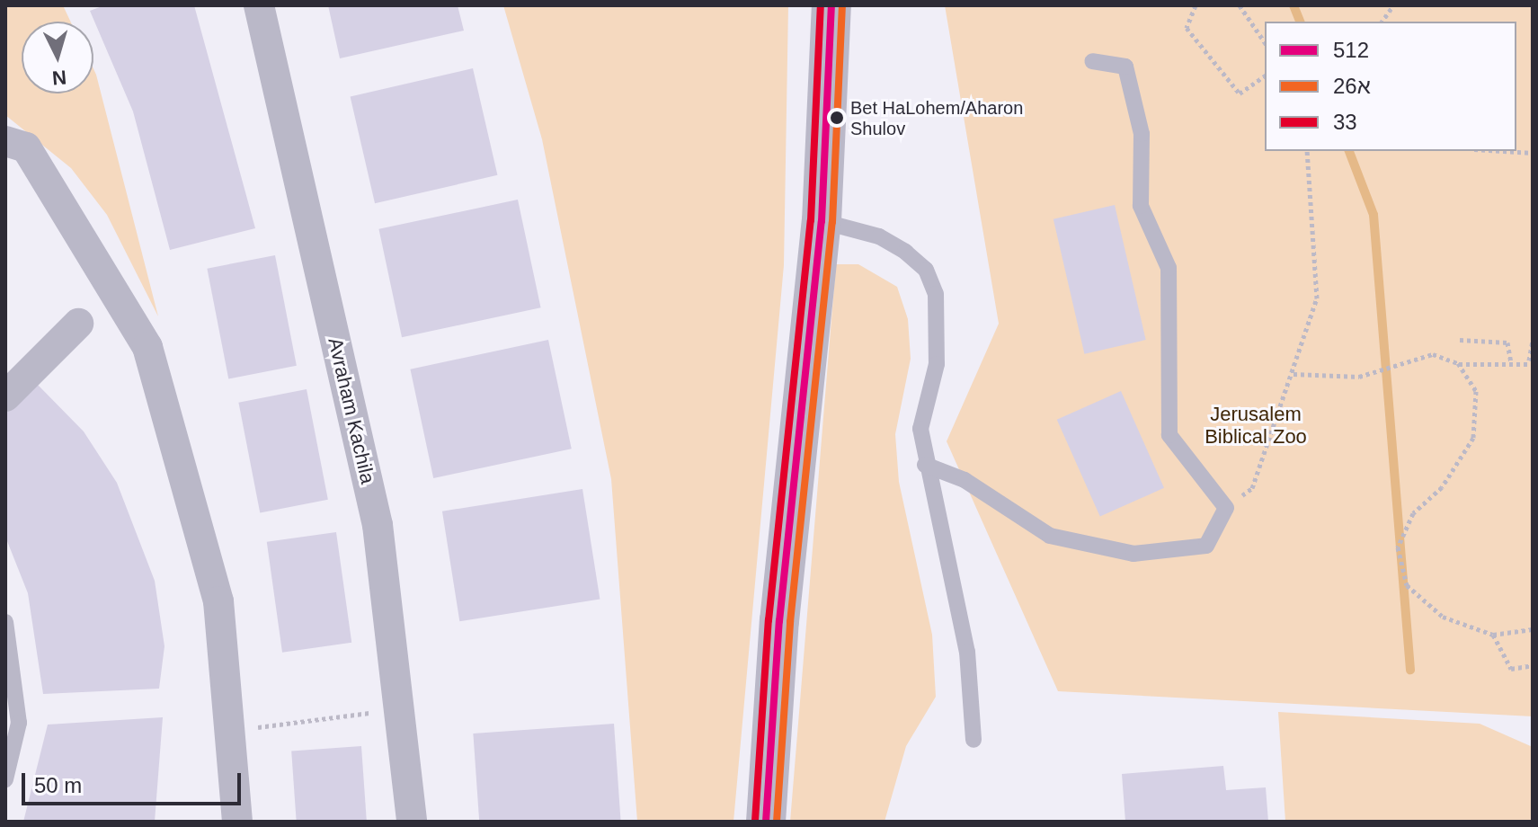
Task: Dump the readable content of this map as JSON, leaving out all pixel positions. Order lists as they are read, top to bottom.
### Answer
{
  "streets": {
    "street": ["Avraham Kachila"]
  },
  "parks": ["Jerusalem Biblical Zoo"],
  "places": ["Bet HaLohem/Aharon Shulov"],
  "lines": ["transit line 512", "transit line 33", "transit line 26א"],
  "legend": ["512", "26א", "33"],
  "scale_bar": "50 m",
  "north": "bottom"
}
